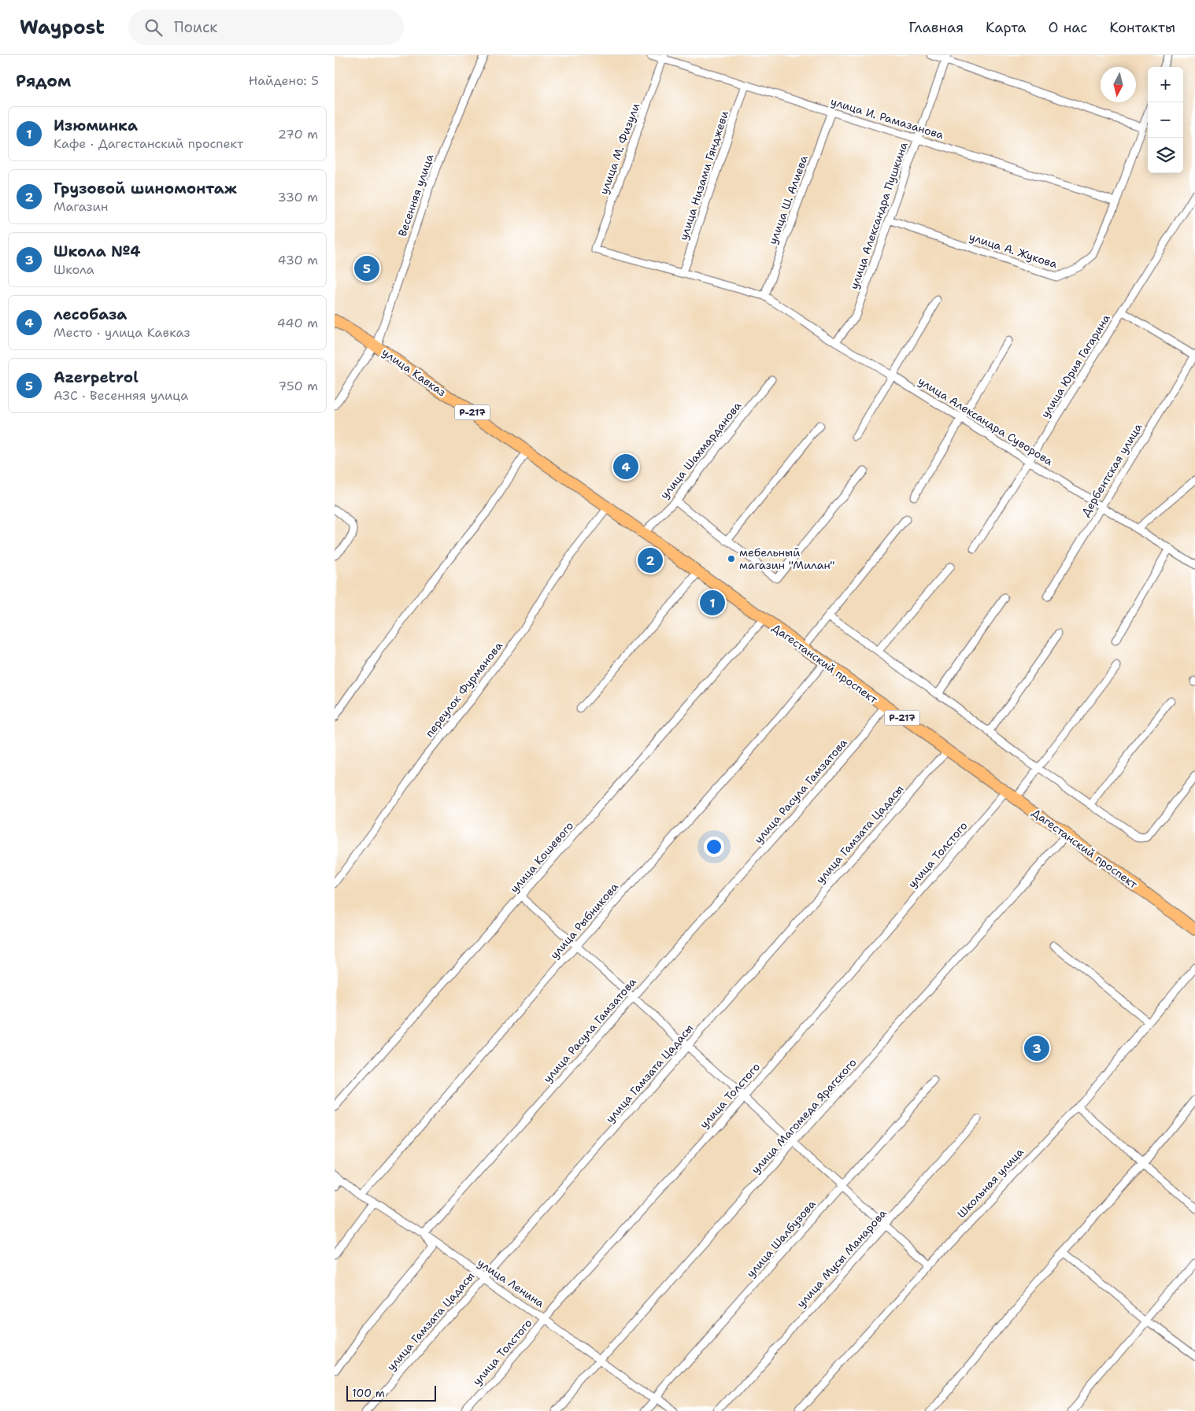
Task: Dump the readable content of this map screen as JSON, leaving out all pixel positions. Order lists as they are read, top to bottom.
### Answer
{
  "streets": {
    "highway": ["улица Кавказ", "Р-217", "Дагестанский проспект"],
    "street": [
      "улица И. Рамазанова",
      "улица М. Физули",
      "улица Низами Гянджеви",
      "Весенняя улица",
      "улица Ш. Алиева",
      "улица Александра Пушкина",
      "улица А. Жукова",
      "улица Юрия Гагарина",
      "улица Александра Суворова",
      "улица Шахмарданова",
      "Дербентская улица",
      "переулок Фурманова",
      "улица Расула Гамзатова",
      "улица Гамзата Цадасы",
      "улица Толстого",
      "улица Кошевого",
      "улица Рыбникова",
      "улица Магомеда Ярагского",
      "Школьная улица",
      "улица Шалбузова",
      "улица Мусы Манарова",
      "улица Ленина"
    ]
  },
  "crossings": [
    ["улица И. Рамазанова", "улица М. Физули"],
    ["улица И. Рамазанова", "улица Низами Гянджеви"],
    ["улица И. Рамазанова", "улица Ш. Алиева"],
    ["улица И. Рамазанова", "улица Александра Пушкина"],
    ["улица И. Рамазанова", "улица А. Жукова"],
    ["улица М. Физули", "улица Александра Суворова"],
    ["улица Низами Гянджеви", "улица Александра Суворова"],
    ["Весенняя улица", "улица Кавказ"],
    ["улица Ш. Алиева", "улица Александра Суворова"],
    ["улица Александра Пушкина", "улица А. Жукова"],
    ["улица Александра Пушкина", "улица Александра Суворова"],
    ["улица Юрия Гагарина", "улица Александра Суворова"],
    ["улица Кавказ", "Дагестанский проспект"],
    ["улица Кавказ", "переулок Фурманова"],
    ["улица Александра Суворова", "Дербентская улица"],
    ["улица Шахмарданова", "Дагестанский проспект"],
    ["Дагестанский проспект", "переулок Фурманова"],
    ["Дагестанский проспект", "улица Расула Гамзатова"],
    ["Дагестанский проспект", "улица Гамзата Цадасы"],
    ["Дагестанский проспект", "улица Толстого"],
    ["Дагестанский проспект", "улица Кошевого"],
    ["Дагестанский проспект", "улица Рыбникова"],
    ["Дагестанский проспект", "улица Магомеда Ярагского"],
    ["улица Расула Гамзатова", "улица Ленина"],
    ["улица Гамзата Цадасы", "улица Ленина"],
    ["улица Толстого", "улица Ленина"],
    ["улица Рыбникова", "улица Ленина"],
    ["улица Магомеда Ярагского", "улица Ленина"],
    ["улица Шалбузова", "улица Ленина"]
  ],
  "places": ["мебельный магазин \"Милан\""],
  "scale_bar": "100 m",
  "north": "bottom",
  "page": {
    "header": "Waypost",
    "search": "Поиск",
    "nav": [
      "Главная",
      "Карта",
      "О нас",
      "Контакты"
    ],
    "heading": ["Рядом", "Найдено: 5"],
    "map_buttons": ["+", "−"],
    "list": [
      {
        "mark": "1",
        "name": "Изюминка",
        "note": "Кафе · Дагестанский проспект",
        "value": "270 m"
      },
      {
        "mark": "2",
        "name": "Грузовой шиномонтаж",
        "note": "Магазин",
        "value": "330 m"
      },
      {
        "mark": "3",
        "name": "Школа №4",
        "note": "Школа",
        "value": "430 m"
      },
      {
        "mark": "4",
        "name": "лесобаза",
        "note": "Место · улица Кавказ",
        "value": "440 m"
      },
      {
        "mark": "5",
        "name": "Azerpetrol",
        "note": "АЗС · Весенняя улица",
        "value": "750 m"
      }
    ],
    "pins": [
      "5",
      "4",
      "2",
      "1",
      "3"
    ],
    "scale": "100 m"
  }
}
